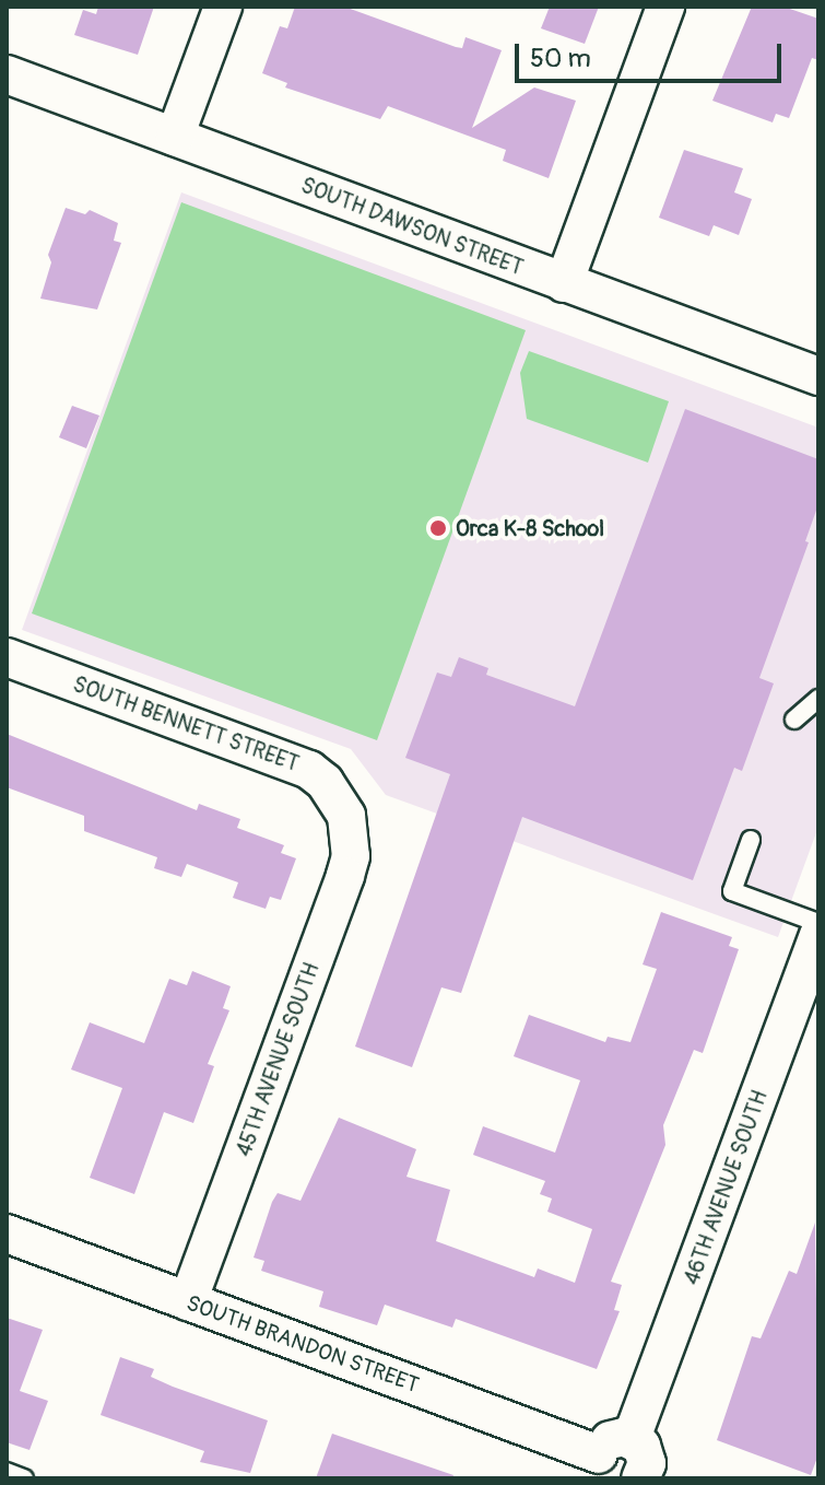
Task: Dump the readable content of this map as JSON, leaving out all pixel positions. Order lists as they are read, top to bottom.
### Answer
{
  "streets": {
    "street": [
      "SOUTH DAWSON STREET",
      "SOUTH BENNETT STREET",
      "45TH AVENUE SOUTH",
      "46TH AVENUE SOUTH",
      "SOUTH BRANDON STREET"
    ]
  },
  "crossings": [
    ["SOUTH BENNETT STREET", "45TH AVENUE SOUTH"],
    ["45TH AVENUE SOUTH", "SOUTH BRANDON STREET"],
    ["46TH AVENUE SOUTH", "SOUTH BRANDON STREET"]
  ],
  "places": ["Orca K-8 School"],
  "scale_bar": "50 m"
}
